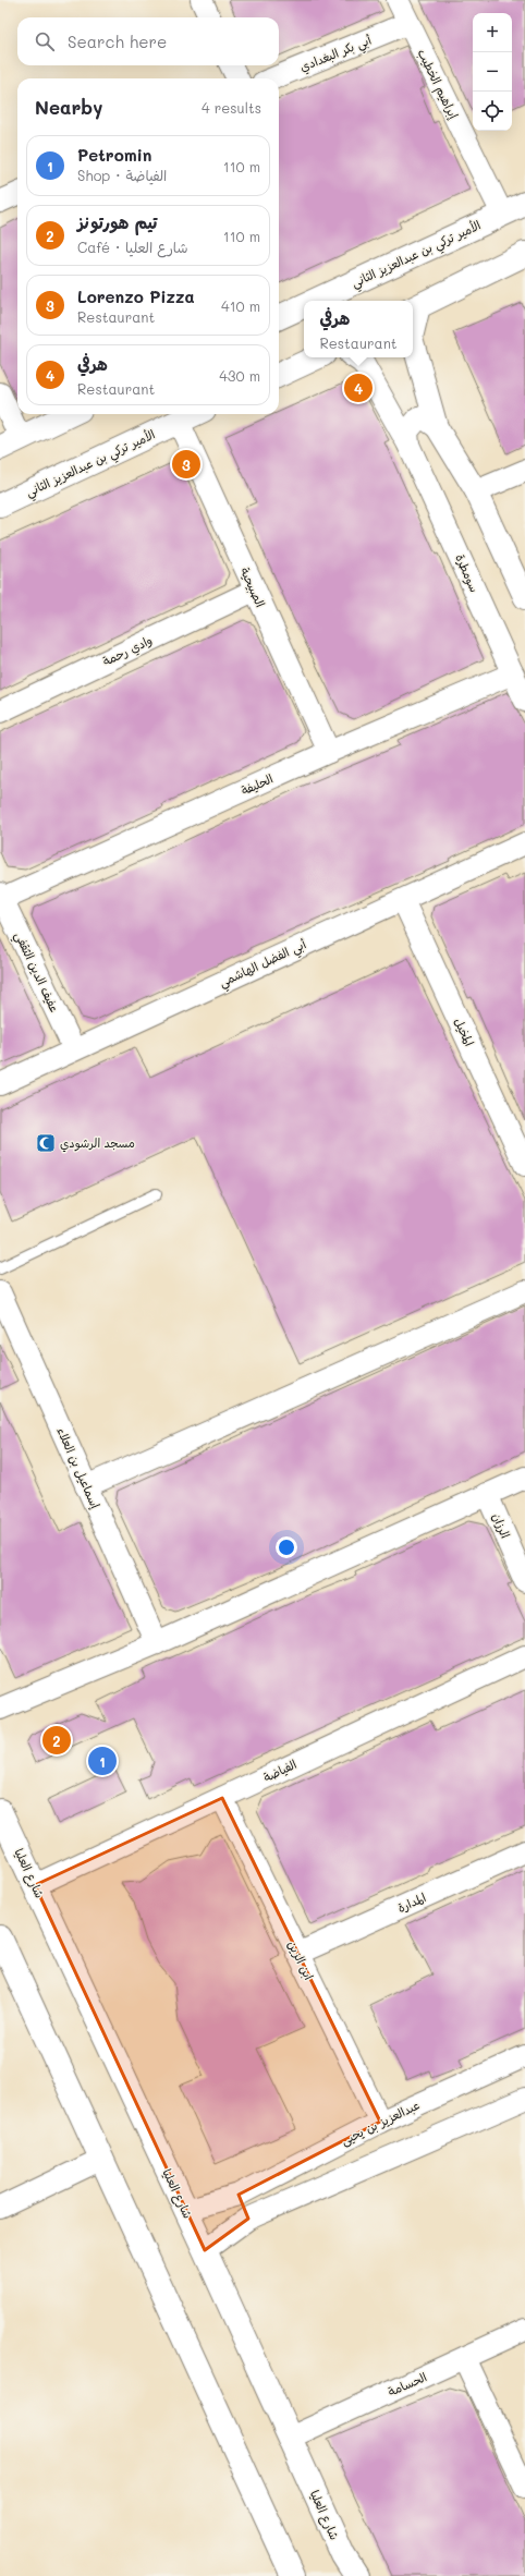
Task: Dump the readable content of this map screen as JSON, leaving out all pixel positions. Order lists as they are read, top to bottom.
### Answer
{
  "streets": {
    "main road": ["الأمير تركي بن عبدالعزيز الثاني", "شارع العليا"],
    "street": [
      "أبي بكر البغدادي",
      "إبراهيم الخطيب",
      "سومطرة",
      "الصبيحية",
      "وادي رحمة",
      "الحليفة",
      "أبي الفضل الهاشمي",
      "عفيف الدين الثقفي",
      "المخيل",
      "إسماعيل بن العلاء",
      "الرزان",
      "الفياضة",
      "المدارة",
      "ابن الزين",
      "عبدالعزيز بن يحيى",
      "الحسامة"
    ]
  },
  "crossings": [
    ["أبي بكر البغدادي", "إبراهيم الخطيب"],
    ["إبراهيم الخطيب", "الأمير تركي بن عبدالعزيز الثاني"],
    ["الأمير تركي بن عبدالعزيز الثاني", "الصبيحية"],
    ["سومطرة", "الحليفة"],
    ["الصبيحية", "وادي رحمة"],
    ["الصبيحية", "الحليفة"],
    ["الحليفة", "عفيف الدين الثقفي"],
    ["أبي الفضل الهاشمي", "عفيف الدين الثقفي"],
    ["أبي الفضل الهاشمي", "المخيل"],
    ["الفياضة", "شارع العليا"],
    ["الفياضة", "ابن الزين"],
    ["شارع العليا", "عبدالعزيز بن يحيى"],
    ["شارع العليا", "الحسامة"],
    ["المدارة", "ابن الزين"],
    ["ابن الزين", "عبدالعزيز بن يحيى"]
  ],
  "places": {
    "mosque": ["مسجد الرشودي"]
  },
  "page": {
    "map_buttons": ["+", "−"],
    "search": "Search here",
    "heading": ["Nearby", "4 results"],
    "list": [
      {
        "mark": "1",
        "name": "Petromin",
        "note": "Shop · الفياضة",
        "value": "110 m"
      },
      {
        "mark": "2",
        "name": "تيم هورتونز",
        "note": "Café · شارع العليا",
        "value": "110 m"
      },
      {
        "mark": "3",
        "name": "Lorenzo Pizza",
        "note": "Restaurant",
        "value": "410 m"
      },
      {
        "mark": "4",
        "name": "هرفي",
        "note": "Restaurant",
        "value": "430 m"
      }
    ],
    "popup": ["هرفي", "Restaurant"],
    "pins": [
      "4",
      "3",
      "2",
      "1"
    ]
  }
}
